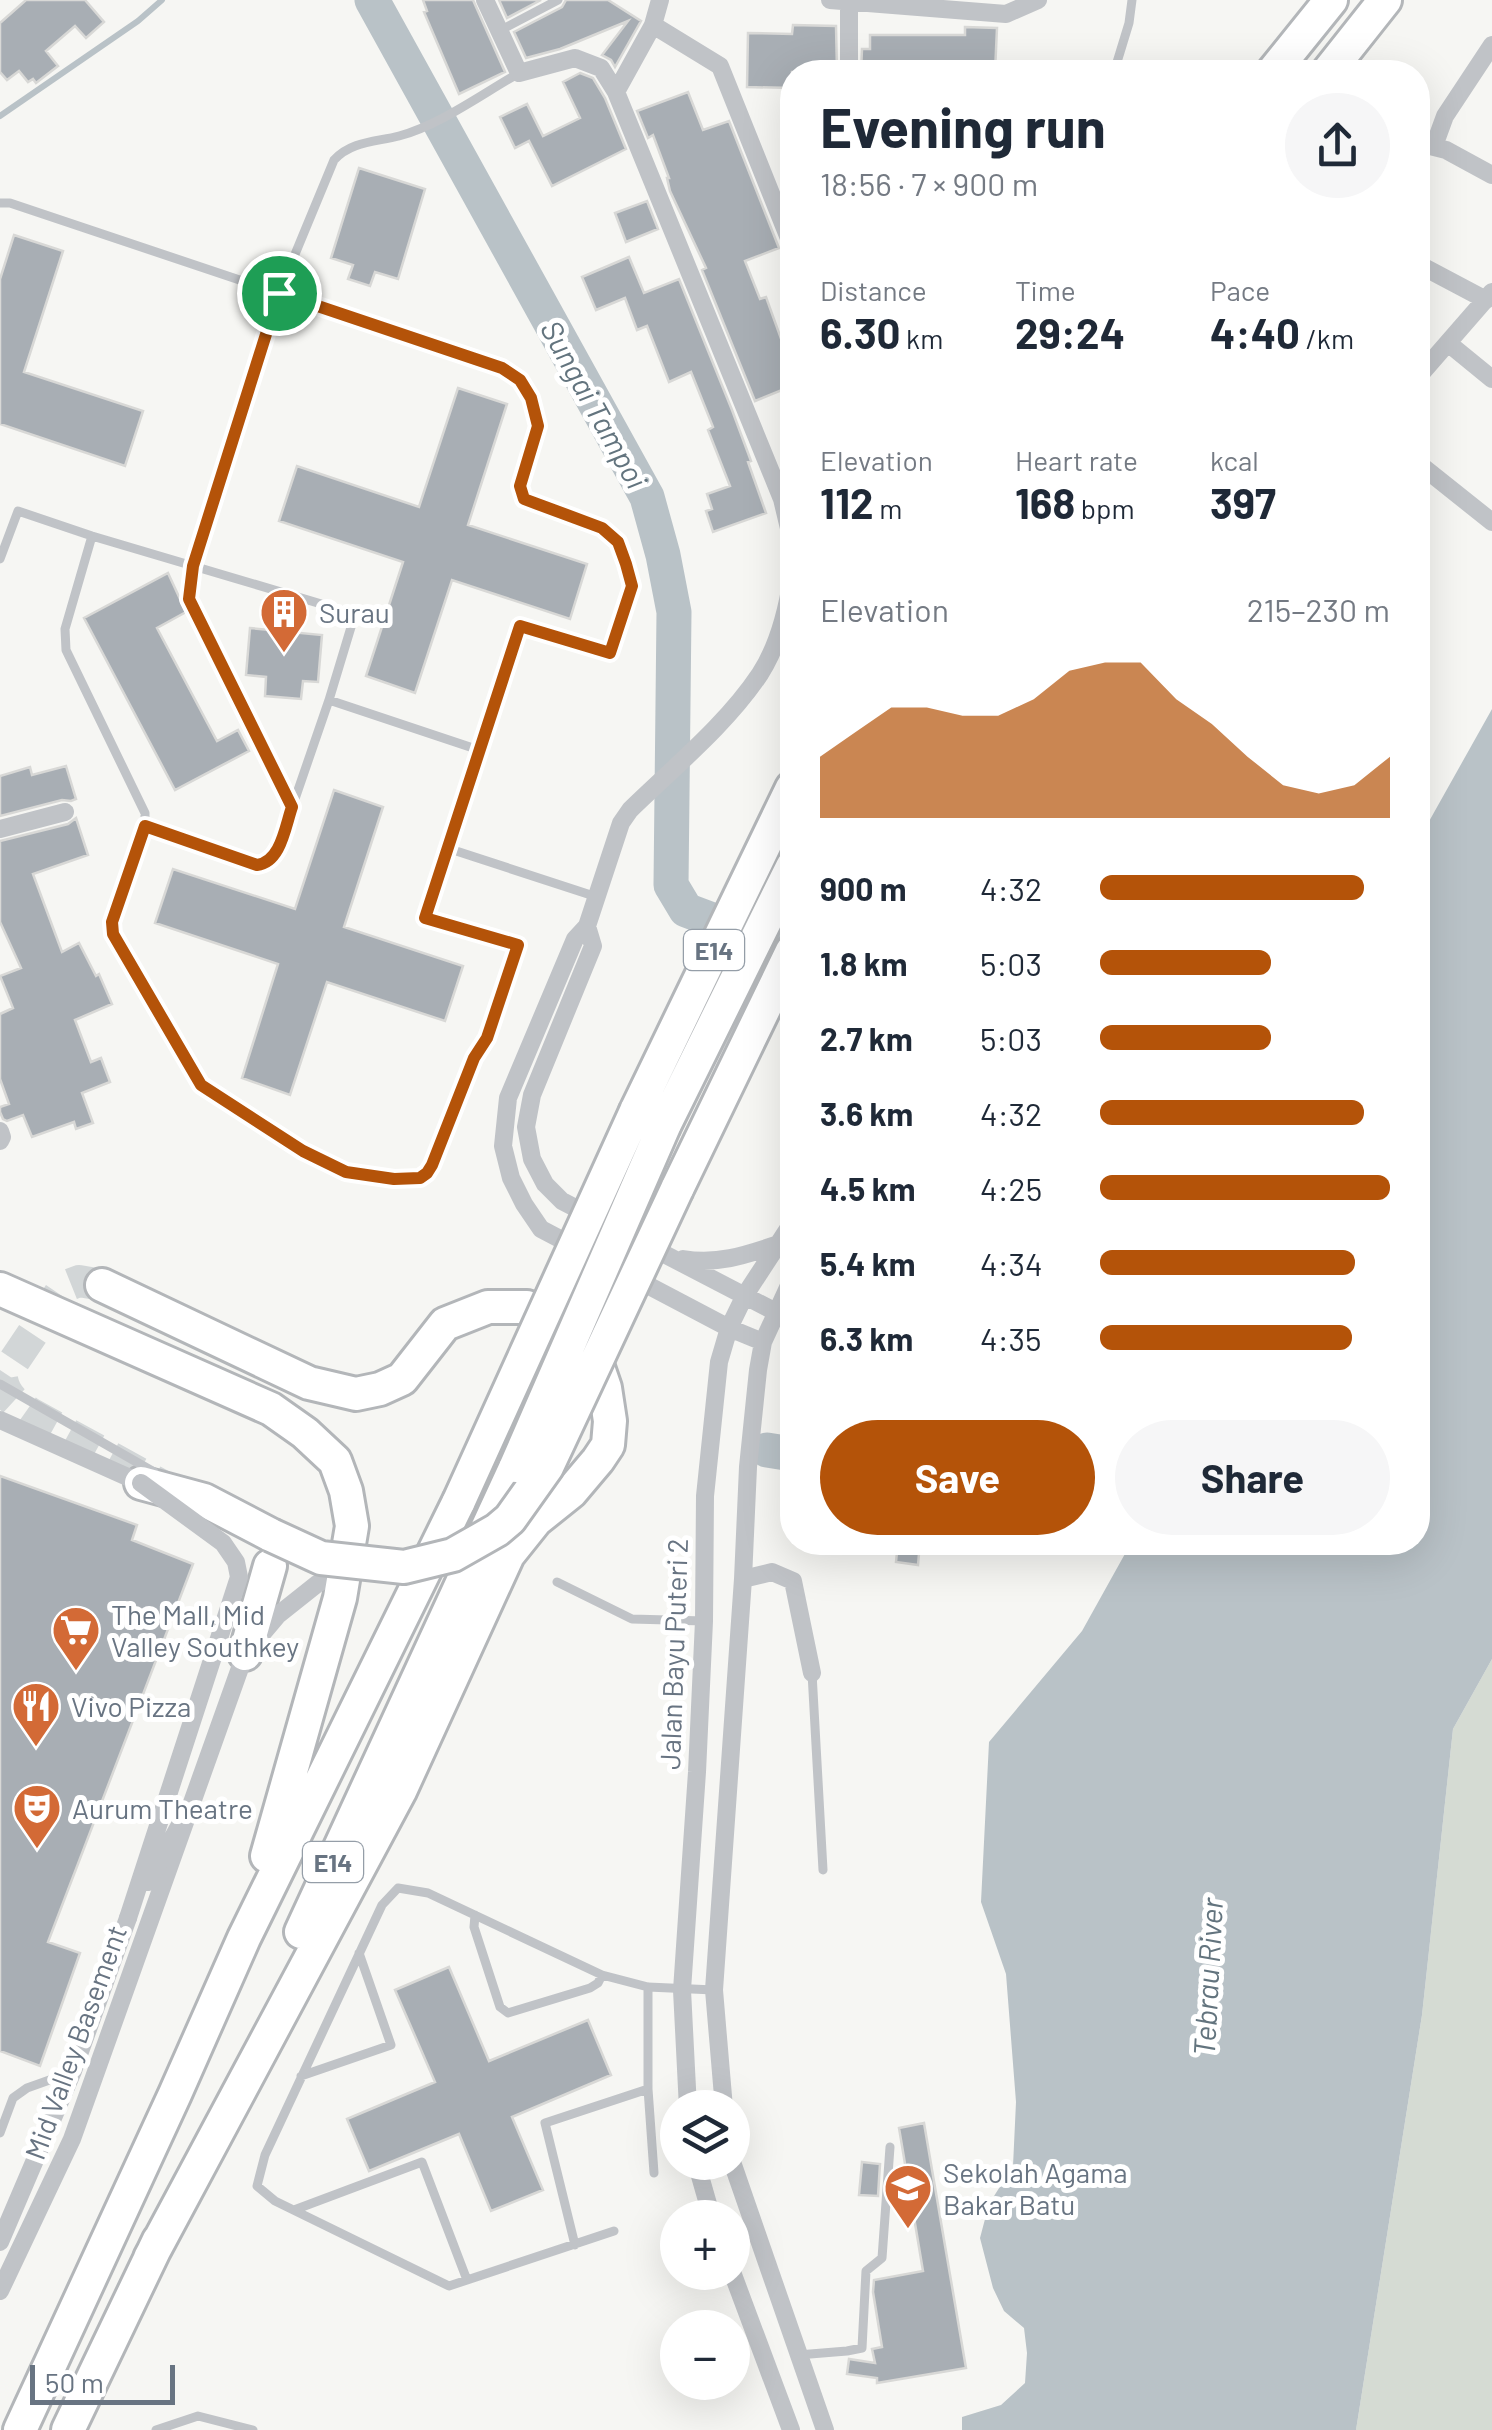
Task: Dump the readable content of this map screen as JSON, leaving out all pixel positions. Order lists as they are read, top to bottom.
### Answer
{
  "streets": {
    "highway": ["E14"],
    "street": ["Jalan Bayu Puteri 2", "Mid Valley Basement"]
  },
  "water": ["Sungai Tampoi", "Tebrau River"],
  "places": {
    "building": ["Surau"],
    "supermarket": ["The Mall, Mid Valley Southkey"],
    "restaurant": ["Vivo Pizza"],
    "theatre": ["Aurum Theatre"],
    "school or university": ["Sekolah Agama Bakar Batu"]
  },
  "scale_bar": "50 m",
  "page": {
    "heading": ["Evening run", "18:56 · 7 × 900 m"],
    "stats": [
      ["Distance", "6.30 km"],
      ["Time", "29:24"],
      ["Pace", "4:40 /km"],
      ["Elevation", "112 m"],
      ["Heart rate", "168 bpm"],
      ["kcal", "397"]
    ],
    "chart": ["Elevation", "215–230 m"],
    "list": [
      {
        "name": "900 m",
        "note": "4:32"
      },
      {
        "name": "1.8 km",
        "note": "5:03"
      },
      {
        "name": "2.7 km",
        "note": "5:03"
      },
      {
        "name": "3.6 km",
        "note": "4:32"
      },
      {
        "name": "4.5 km",
        "note": "4:25"
      },
      {
        "name": "5.4 km",
        "note": "4:34"
      },
      {
        "name": "6.3 km",
        "note": "4:35"
      }
    ],
    "buttons": ["Save", "Share"],
    "map_buttons": ["+", "−"],
    "scale": "50 m"
  }
}
